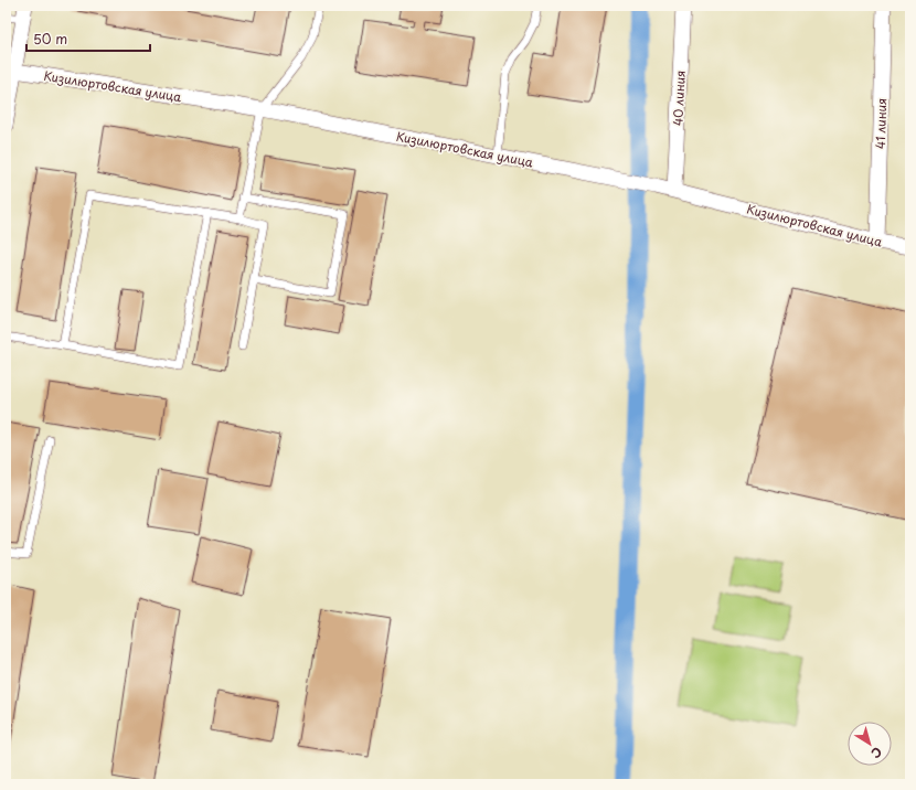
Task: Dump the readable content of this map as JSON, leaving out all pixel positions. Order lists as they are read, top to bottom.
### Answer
{
  "streets": {
    "street": ["Кизилюртовская улица", "40 линия", "41 линия"]
  },
  "crossings": [
    ["Кизилюртовская улица", "40 линия"],
    ["Кизилюртовская улица", "41 линия"]
  ],
  "scale_bar": "50 m",
  "north": "bottom right"
}
